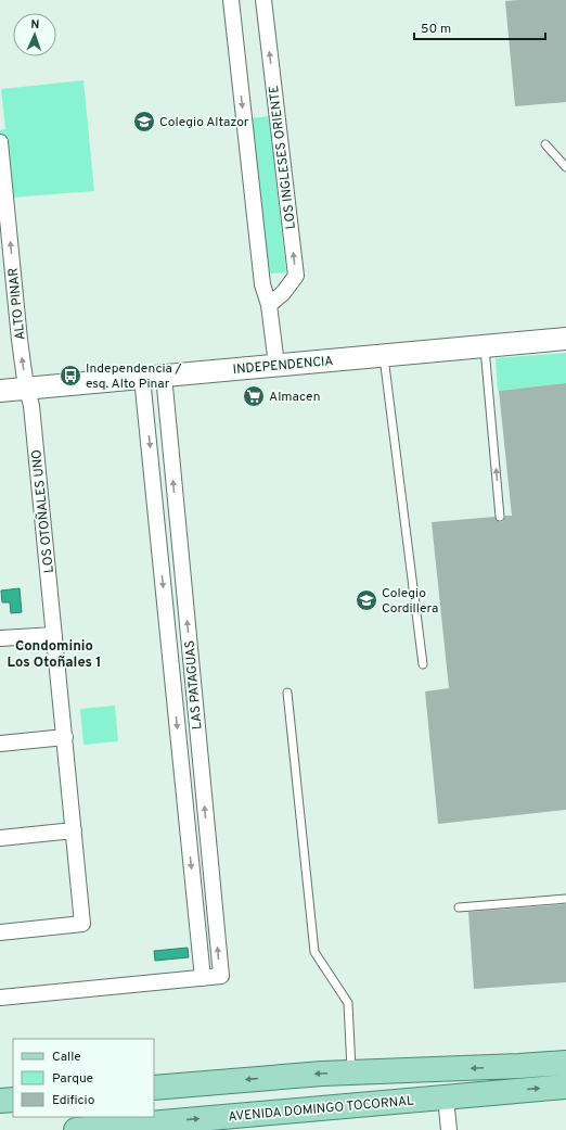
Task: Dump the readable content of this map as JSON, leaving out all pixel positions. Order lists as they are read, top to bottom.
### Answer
{
  "streets": {
    "main road": ["AVENIDA DOMINGO TOCORNAL"],
    "street": [
      "LOS INGLESES ORIENTE",
      "ALTO PINAR",
      "INDEPENDENCIA",
      "LOS OTOÑALES UNO",
      "LAS PATAGUAS"
    ]
  },
  "crossings": [
    ["ALTO PINAR", "INDEPENDENCIA"],
    ["ALTO PINAR", "LOS OTOÑALES UNO"],
    ["INDEPENDENCIA", "LOS OTOÑALES UNO"],
    ["INDEPENDENCIA", "LAS PATAGUAS"]
  ],
  "one_way": ["ALTO PINAR"],
  "districts": ["Condominio Los Otoñales 1"],
  "places": {
    "school or university": ["Colegio Altazor", "Colegio Cordillera"],
    "bus stop": ["Independencia / esq. Alto Pinar"],
    "supermarket": ["Almacen"]
  },
  "legend": ["Calle", "Parque", "Edificio"],
  "scale_bar": "50 m",
  "north": "top"
}
